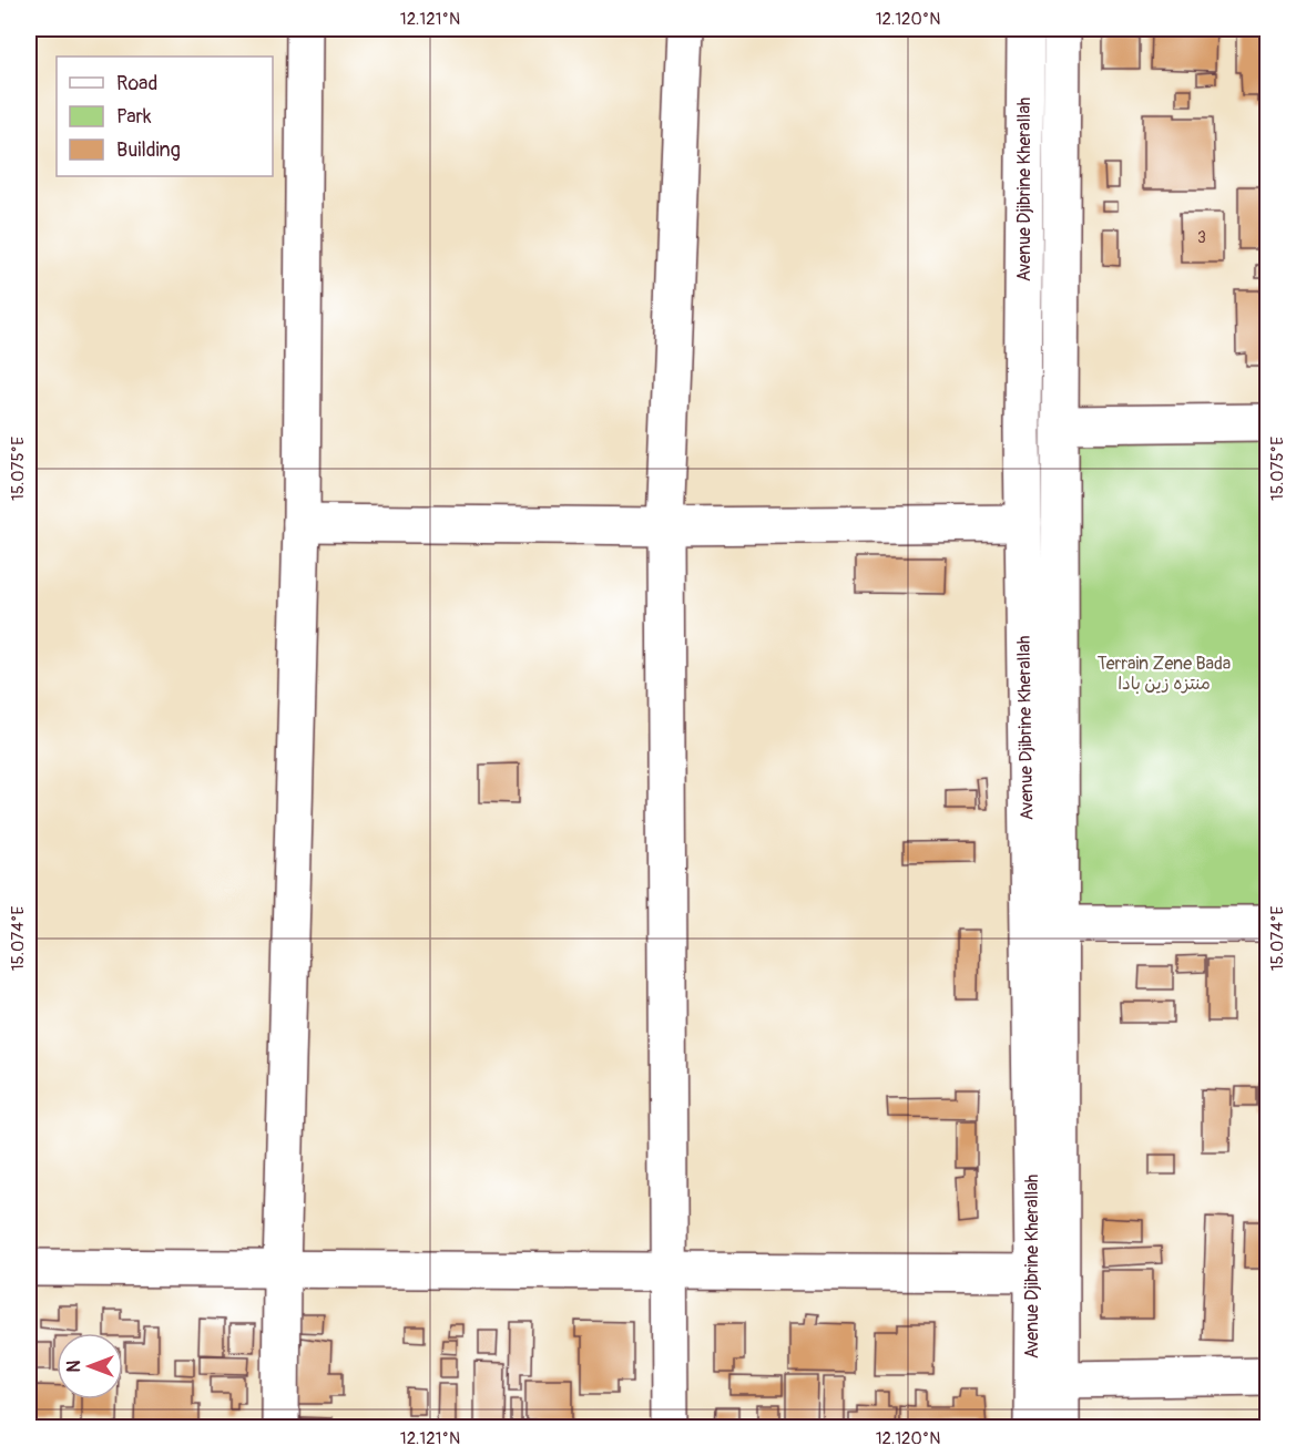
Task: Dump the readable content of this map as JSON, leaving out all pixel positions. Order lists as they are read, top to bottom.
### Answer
{
  "streets": {
    "street": ["Avenue Djibrine Kherallah"]
  },
  "parks": ["Terrain Zene Bada منتزه زين بادا"],
  "house_numbers": ["3"],
  "legend": ["Road", "Park", "Building"],
  "north": "left",
  "coordinates": [
    "12.121°N",
    "12.120°N",
    "15.075°E",
    "15.074°E"
  ]
}
